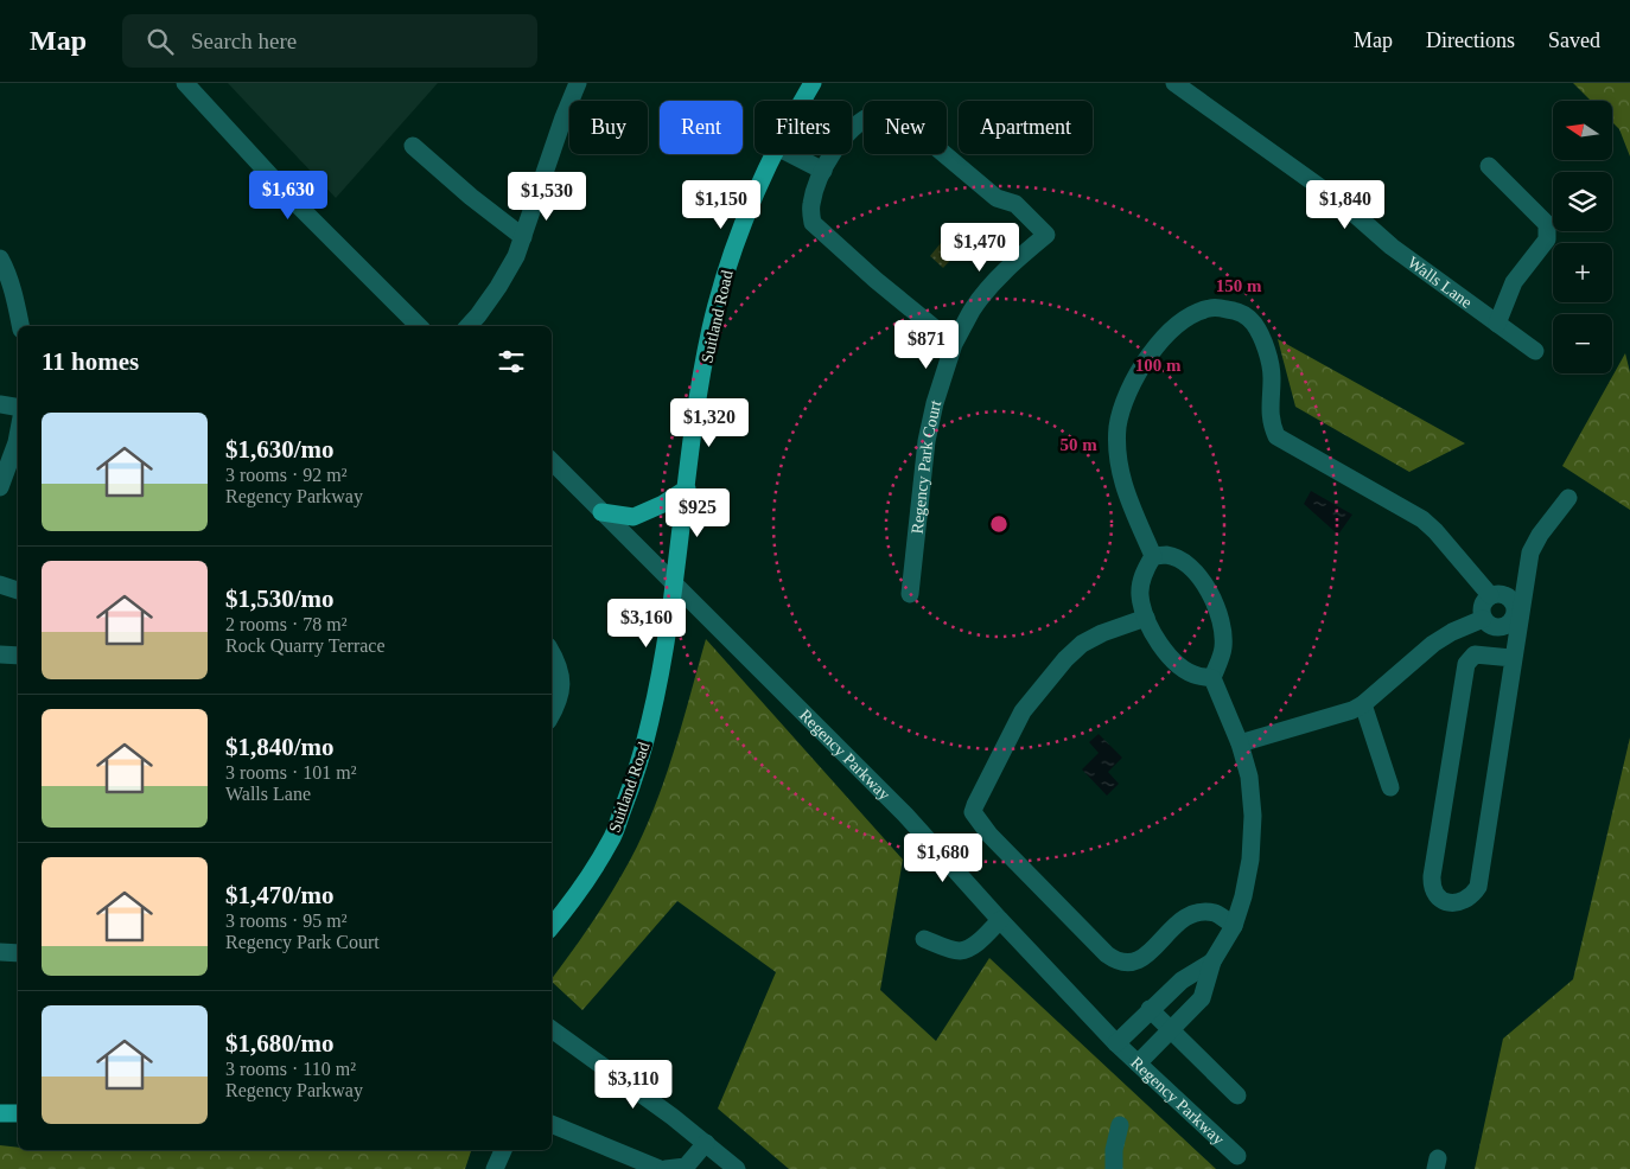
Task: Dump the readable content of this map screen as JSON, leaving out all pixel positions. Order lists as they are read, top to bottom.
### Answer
{
  "streets": {
    "main road": ["Suitland Road"],
    "street": ["Walls Lane", "Regency Park Court", "Regency Parkway"]
  },
  "crossings": [
    ["Suitland Road", "Regency Parkway"]
  ],
  "north": "left",
  "page": {
    "header": "Map",
    "search": "Search here",
    "nav": ["Map", "Directions", "Saved"],
    "map_buttons": ["+", "−"],
    "chip": [
      "Buy",
      "Rent",
      "Filters",
      "New",
      "Apartment"
    ],
    "price": [
      "$1,630",
      "$1,530",
      "$1,150",
      "$1,840",
      "$1,470",
      "$871",
      "$1,320",
      "$925",
      "$3,160",
      "$1,680",
      "$3,110"
    ],
    "heading": "11 homes",
    "list": [
      {
        "name": "$1,630/mo",
        "note": "3 rooms · 92 m² · Regency Parkway"
      },
      {
        "name": "$1,530/mo",
        "note": "2 rooms · 78 m² · Rock Quarry Terrace"
      },
      {
        "name": "$1,840/mo",
        "note": "3 rooms · 101 m² · Walls Lane"
      },
      {
        "name": "$1,470/mo",
        "note": "3 rooms · 95 m² · Regency Park Court"
      },
      {
        "name": "$1,680/mo",
        "note": "3 rooms · 110 m² · Regency Parkway"
      }
    ]
  },
  "rings": ["150 m", "100 m", "50 m"]
}
